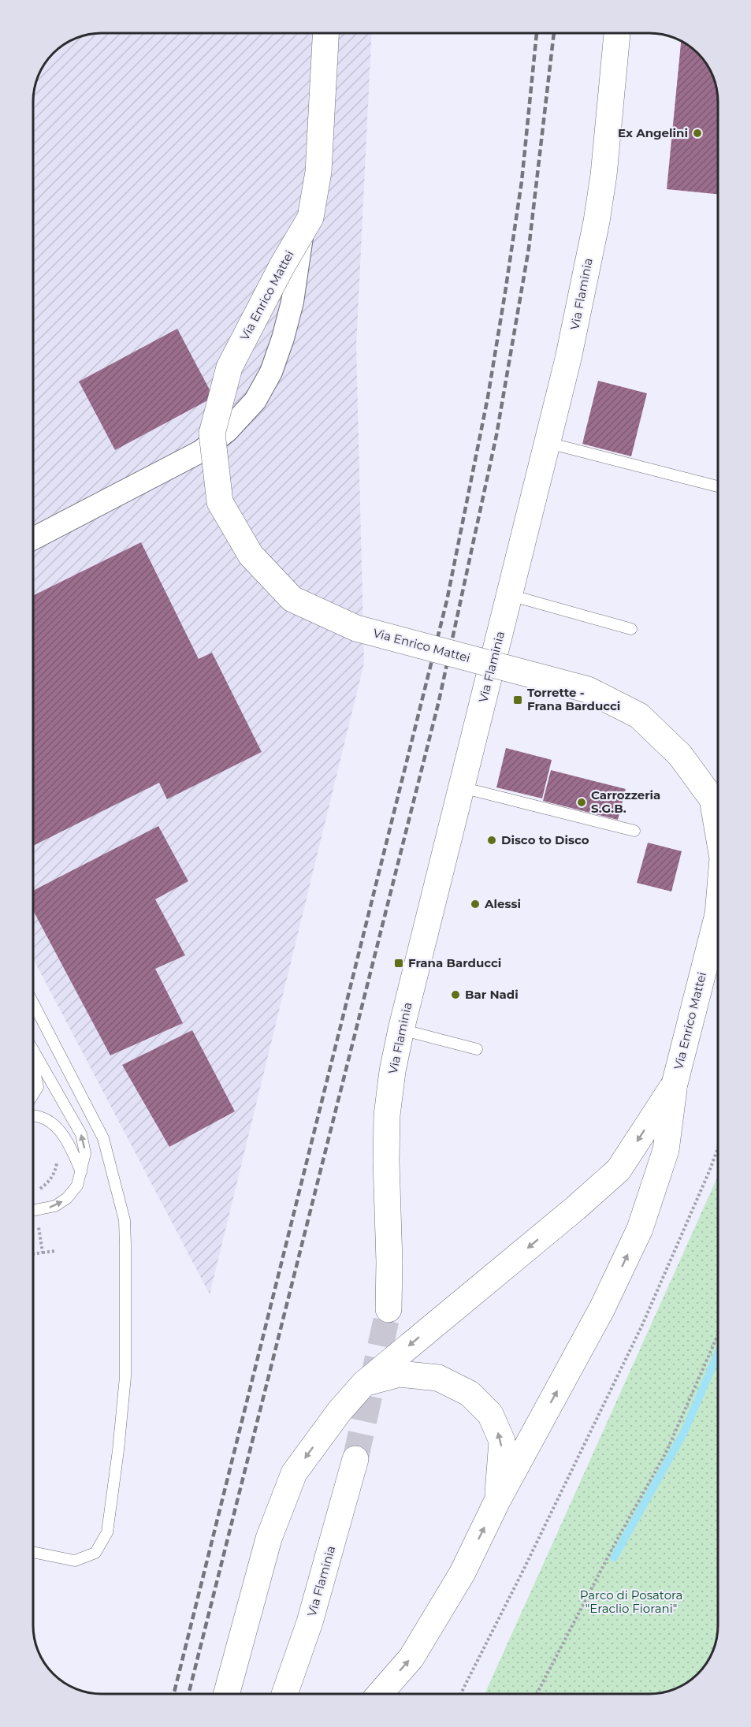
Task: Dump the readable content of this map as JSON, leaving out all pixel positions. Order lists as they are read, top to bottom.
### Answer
{
  "streets": {
    "main road": ["Via Flaminia", "Via Enrico Mattei"]
  },
  "parks": ["Parco di Posatora \"Eraclio Fiorani\""],
  "places": {
    "other": [
      "Ex Angelini",
      "Carrozzeria S.G.B.",
      "Disco to Disco",
      "Alessi",
      "Bar Nadi"
    ],
    "transit": ["Torrette - Frana Barducci", "Frana Barducci"]
  }
}
